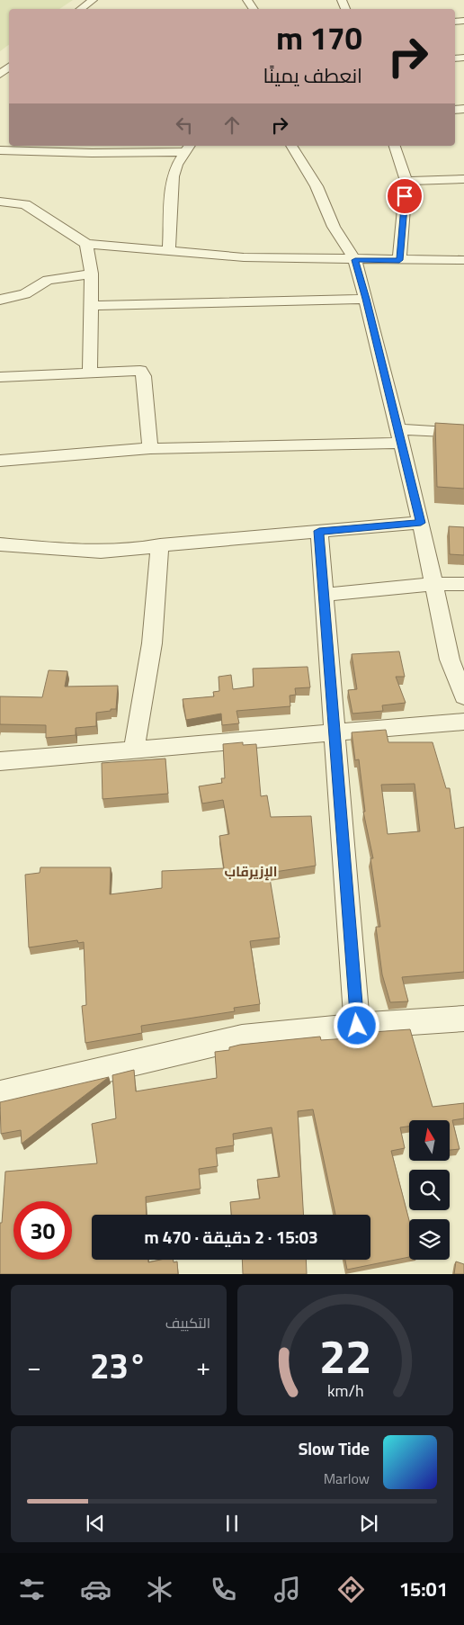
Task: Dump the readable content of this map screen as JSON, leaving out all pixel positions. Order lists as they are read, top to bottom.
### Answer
{
  "districts": ["الإزيرقاب"],
  "north": "top",
  "page": {
    "turn": ["170 m", "انعطف يمينًا"],
    "limit": "30",
    "trip": "15:03 · 2 دقيقة · 470 m",
    "tile": "التكييف",
    "heat": ["−", "23°", "+"],
    "song": ["Slow Tide", "Marlow"],
    "tabs": "15:01",
    "gauge": ["22", "km/h"]
  }
}
